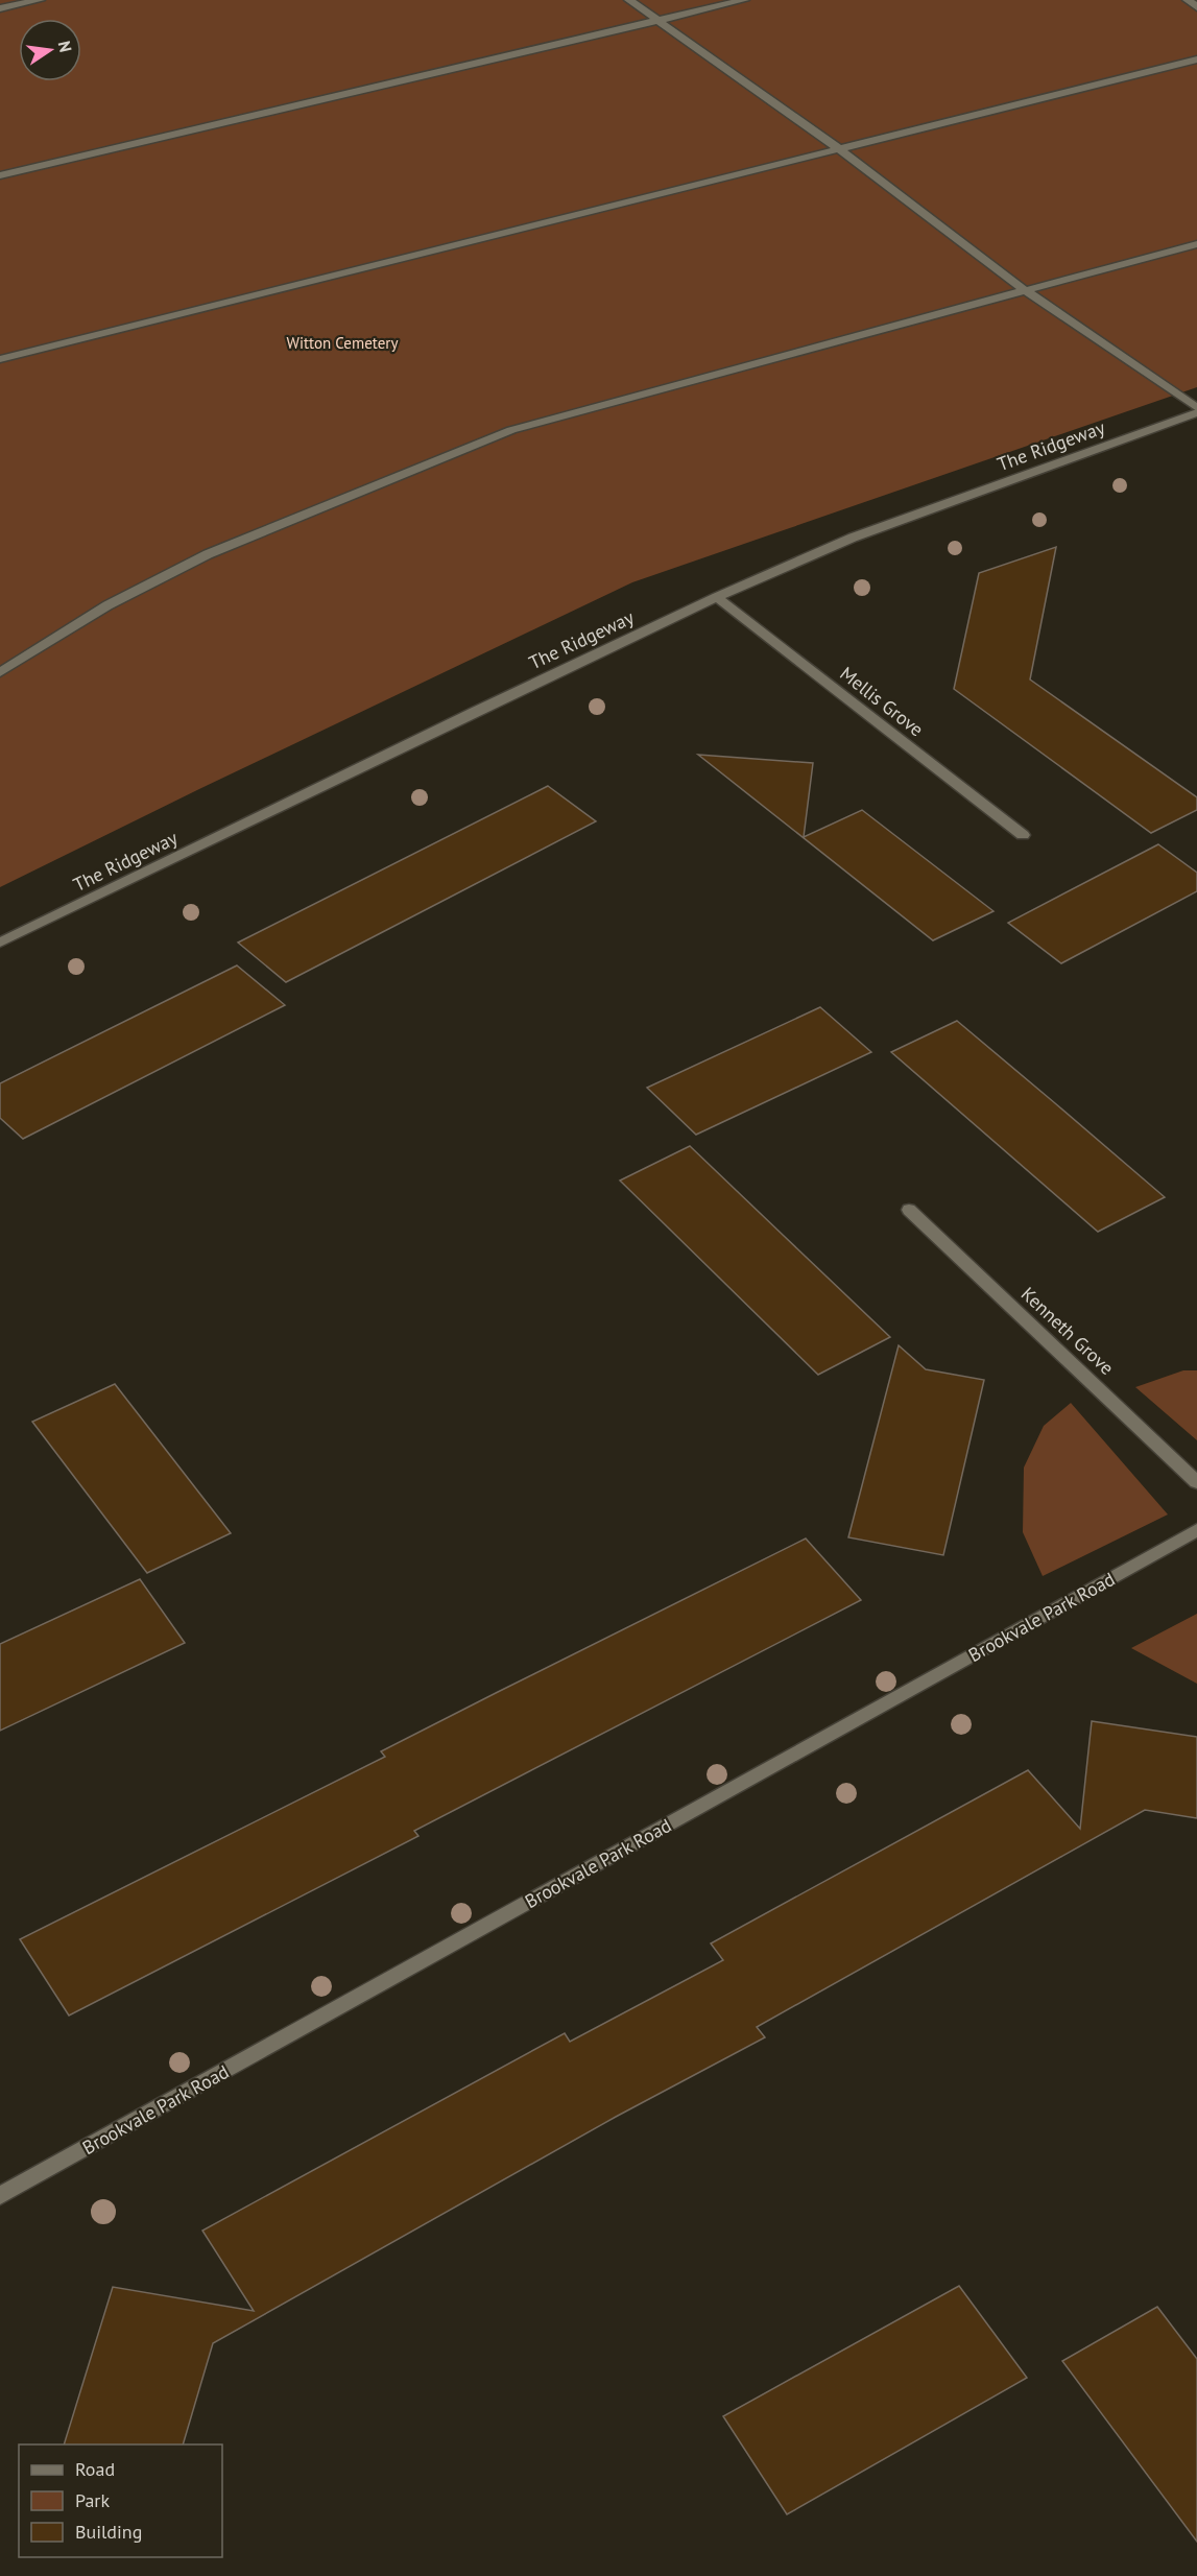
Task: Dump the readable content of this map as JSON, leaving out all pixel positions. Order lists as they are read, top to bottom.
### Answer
{
  "streets": {
    "street": [
      "The Ridgeway",
      "Mellis Grove",
      "Kenneth Grove",
      "Brookvale Park Road"
    ]
  },
  "crossings": [
    ["The Ridgeway", "Mellis Grove"]
  ],
  "parks": ["Witton Cemetery"],
  "legend": ["Road", "Park", "Building"],
  "north": "right"
}
